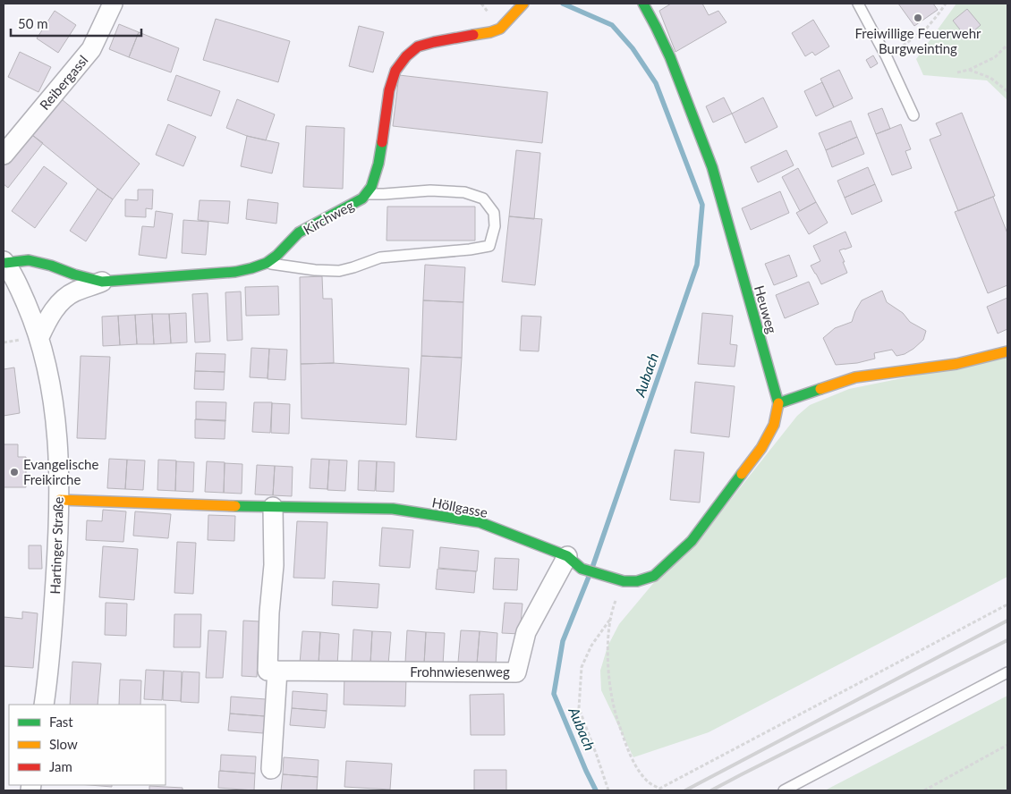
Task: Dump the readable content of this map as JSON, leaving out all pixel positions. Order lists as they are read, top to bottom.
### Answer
{
  "streets": {
    "street": [
      "Reibergassl",
      "Kirchweg",
      "Heuweg",
      "Höllgasse",
      "Hartinger Straße",
      "Frohnwiesenweg"
    ]
  },
  "crossings": [
    ["Kirchweg", "Hartinger Straße"],
    ["Heuweg", "Höllgasse"],
    ["Höllgasse", "Hartinger Straße"],
    ["Höllgasse", "Frohnwiesenweg"]
  ],
  "water": ["Aubach"],
  "places": ["Freiwillige Feuerwehr Burgweinting", "Evangelische Freikirche"],
  "legend": ["Fast", "Slow", "Jam"],
  "scale_bar": "50 m"
}
